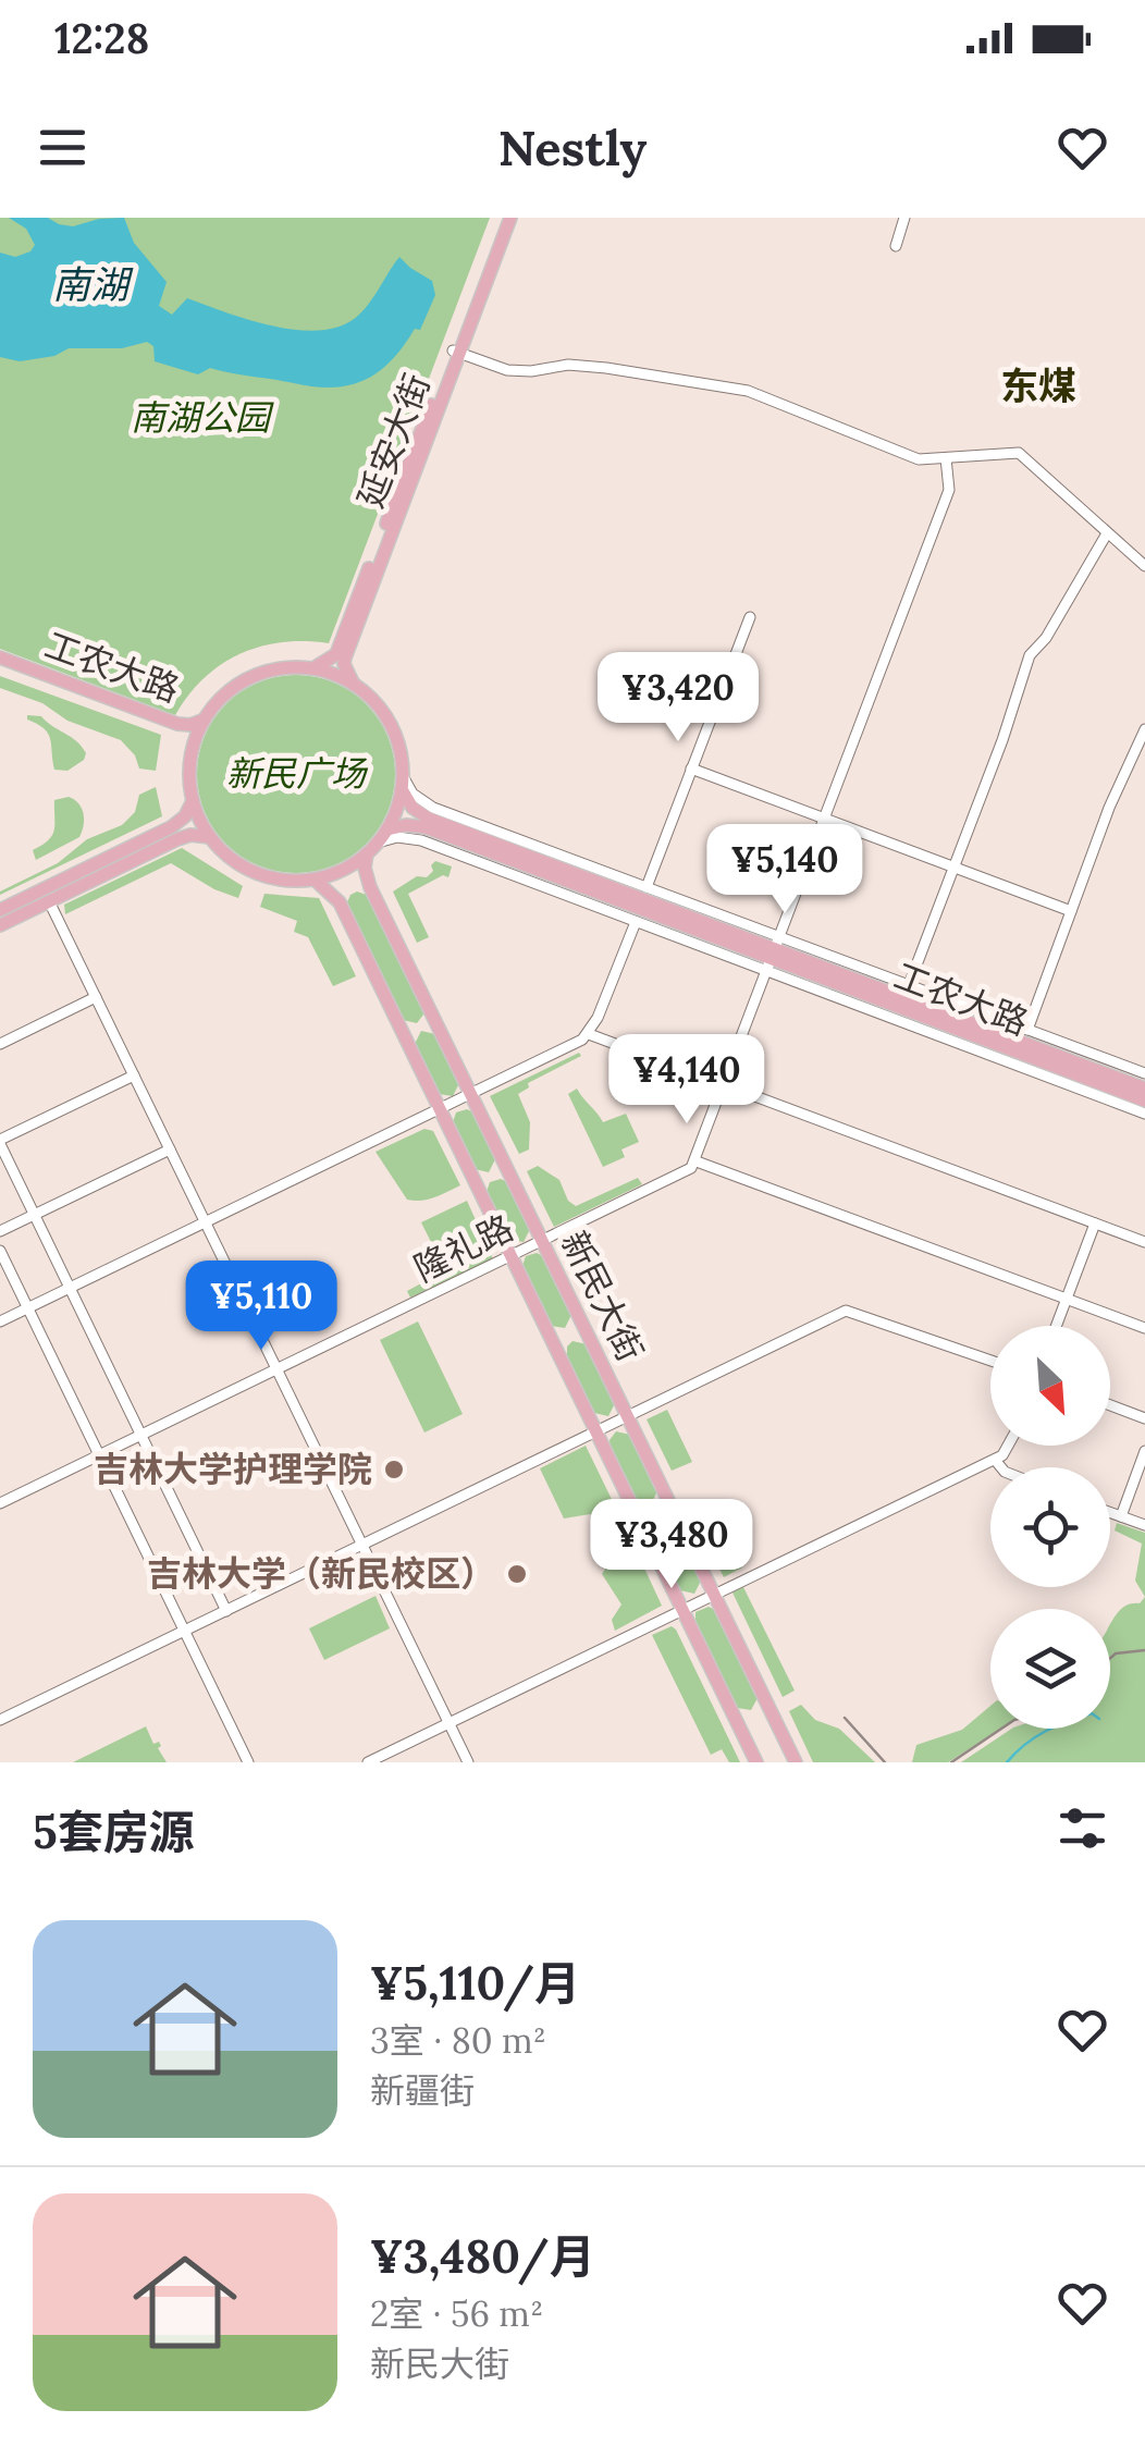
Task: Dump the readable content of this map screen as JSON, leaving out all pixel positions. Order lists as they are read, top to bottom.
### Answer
{
  "streets": {
    "main road": ["延安大街", "工农大路", "新民大街"],
    "street": ["隆礼路"]
  },
  "crossings": [
    ["延安大街", "工农大路"],
    ["延安大街", "新民大街"],
    ["工农大路", "新民大街"],
    ["隆礼路", "新民大街"]
  ],
  "districts": ["东煤"],
  "water": ["南湖"],
  "parks": ["南湖公园", "新民广场"],
  "places": ["吉林大学护理学院", "吉林大学（新民校区）"],
  "north": "bottom right",
  "page": {
    "status": "12:28",
    "header": "Nestly",
    "price": [
      "¥3,420",
      "¥5,140",
      "¥4,140",
      "¥5,110",
      "¥3,480"
    ],
    "heading": "5套房源",
    "list": [
      {
        "name": "¥5,110/月",
        "note": "3室 · 80 m² · 新疆街"
      },
      {
        "name": "¥3,480/月",
        "note": "2室 · 56 m² · 新民大街"
      }
    ]
  }
}
